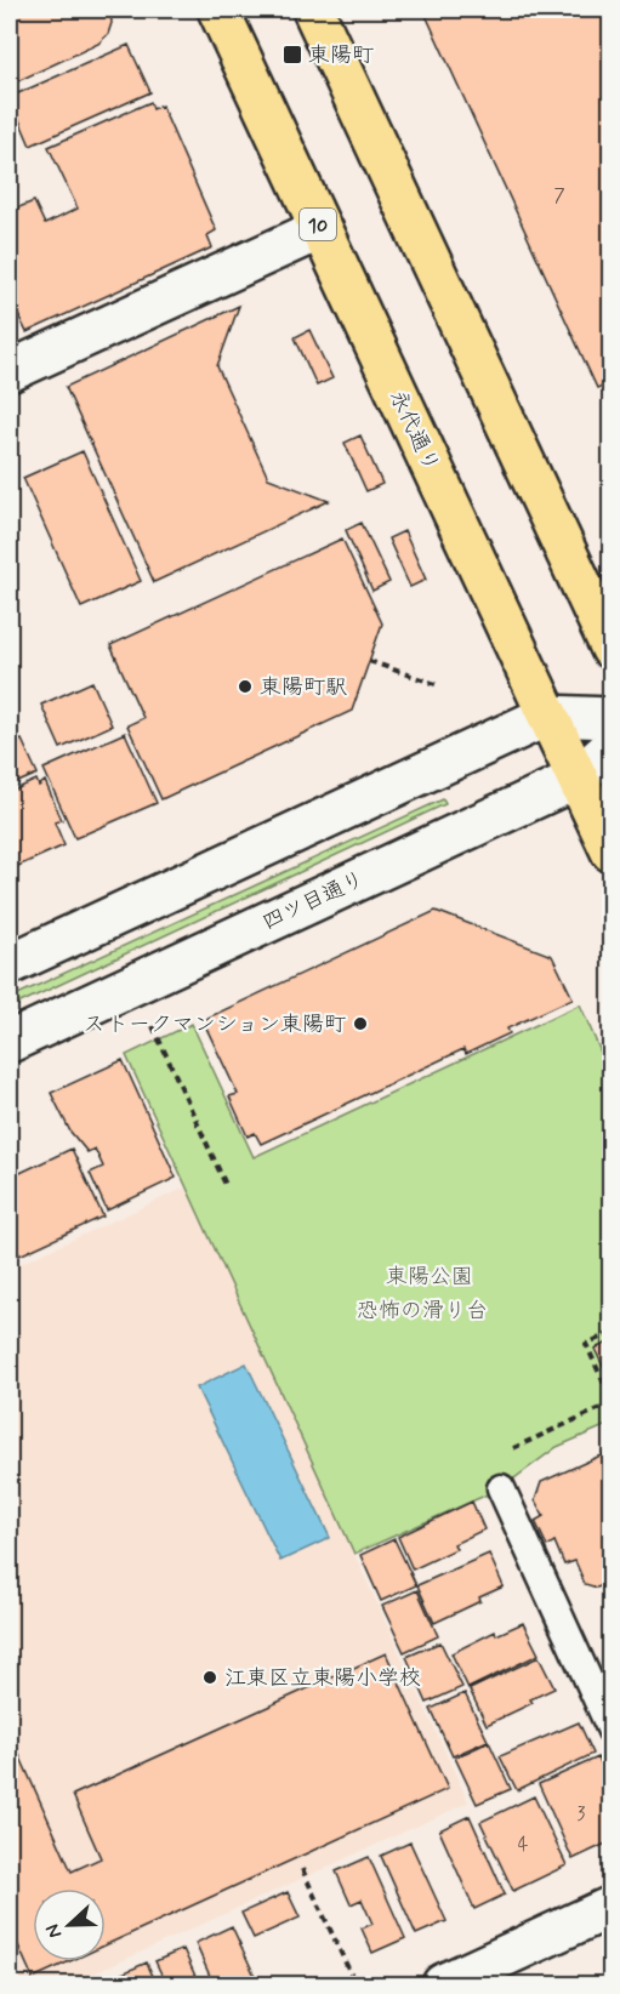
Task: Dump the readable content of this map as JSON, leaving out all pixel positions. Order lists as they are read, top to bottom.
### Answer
{
  "streets": {
    "main road": ["10", "永代通り", "四ツ目通り"]
  },
  "crossings": [
    ["永代通り", "四ツ目通り"]
  ],
  "parks": ["東陽公園", "恐怖の滑り台"],
  "places": {
    "transit": ["東陽町"],
    "other": ["東陽町駅", "ストークマンション東陽町", "江東区立東陽小学校"]
  },
  "house_numbers": ["7", "3", "4"],
  "north": "left"
}
